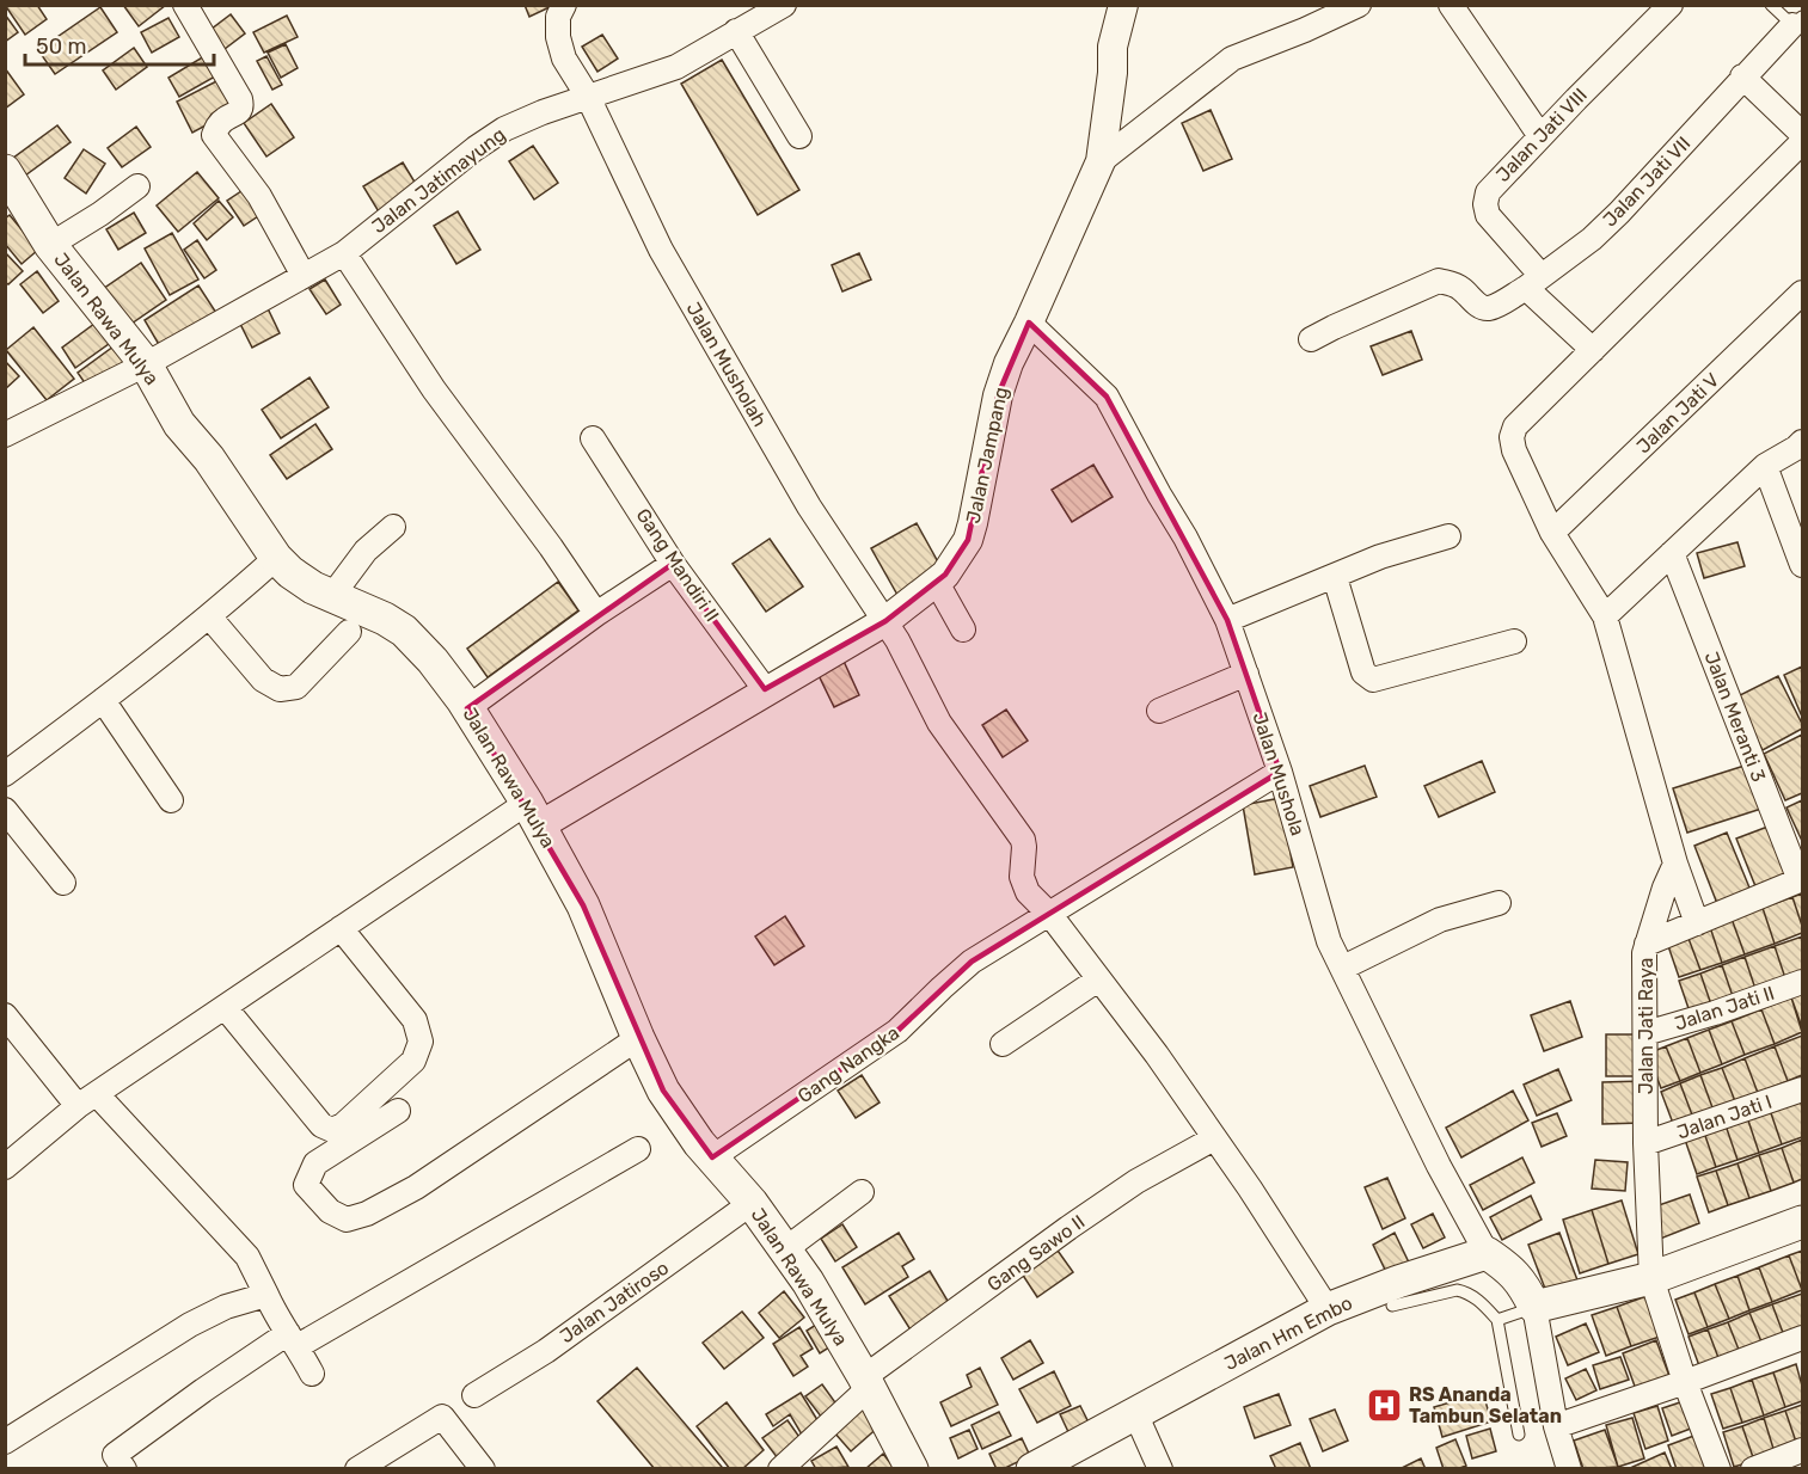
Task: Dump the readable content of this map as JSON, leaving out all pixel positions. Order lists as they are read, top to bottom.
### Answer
{
  "streets": {
    "main road": ["Jalan Rawa Mulya", "Jalan Hm Embo"],
    "street": [
      "Jalan Jati VIII",
      "Jalan Jatimayung",
      "Jalan Jati VII",
      "Jalan Musholah",
      "Jalan Jati V",
      "Jalan Jampang",
      "Gang Mandiri II",
      "Jalan Meranti 3",
      "Jalan Mushola",
      "Jalan Jati II",
      "Jalan Jati Raya",
      "Gang Nangka",
      "Jalan Jati I",
      "Gang Sawo II",
      "Jalan Jatiroso"
    ]
  },
  "crossings": [
    ["Jalan Jati VIII", "Jalan Jati VII"],
    ["Jalan Jatimayung", "Jalan Rawa Mulya"],
    ["Jalan Jatimayung", "Jalan Musholah"],
    ["Jalan Rawa Mulya", "Jalan Jampang"],
    ["Jalan Rawa Mulya", "Gang Nangka"],
    ["Jalan Rawa Mulya", "Gang Sawo II"],
    ["Jalan Rawa Mulya", "Jalan Jatiroso"],
    ["Jalan Musholah", "Jalan Jampang"],
    ["Jalan Musholah", "Gang Nangka"],
    ["Jalan Musholah", "Gang Sawo II"],
    ["Jalan Musholah", "Jalan Hm Embo"],
    ["Jalan Jampang", "Gang Mandiri II"],
    ["Jalan Jampang", "Jalan Mushola"],
    ["Jalan Mushola", "Gang Nangka"],
    ["Jalan Mushola", "Jalan Hm Embo"],
    ["Jalan Jati II", "Jalan Jati Raya"],
    ["Jalan Jati Raya", "Jalan Jati I"]
  ],
  "places": {
    "hospital": ["RS Ananda Tambun Selatan"]
  },
  "scale_bar": "50 m"
}
